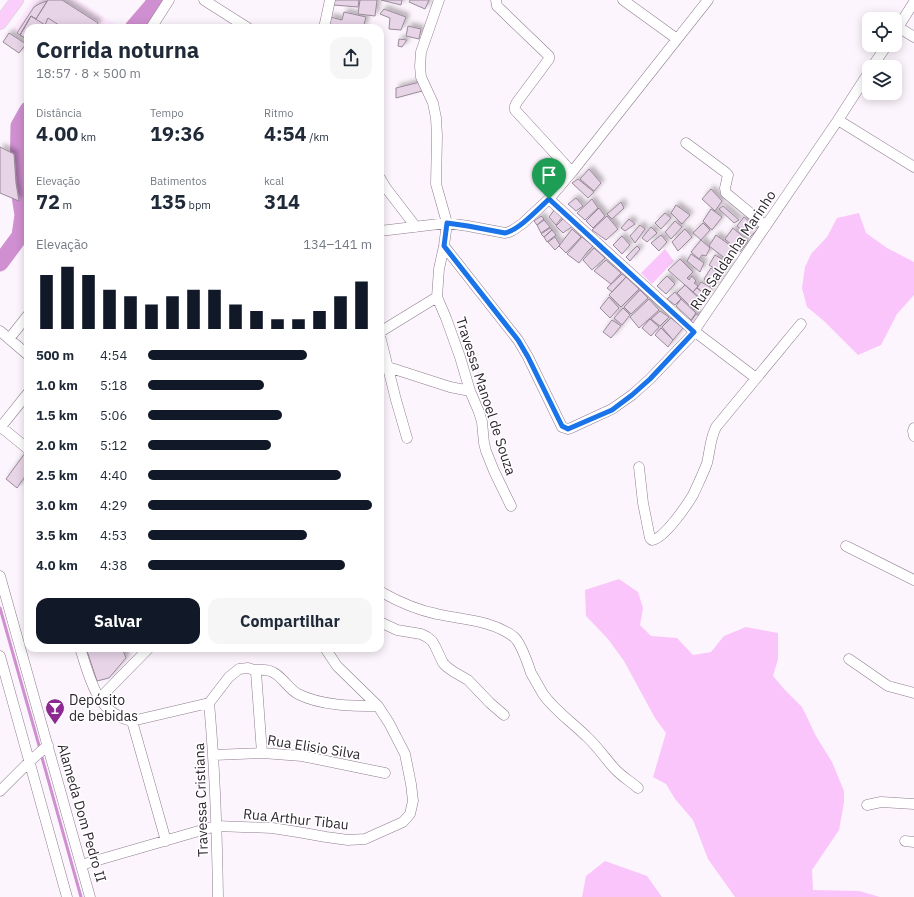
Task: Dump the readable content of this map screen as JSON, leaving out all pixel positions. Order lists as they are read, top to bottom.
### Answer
{
  "streets": {
    "street": [
      "Rua Saldanha Marinho",
      "Travessa Manoel de Souza",
      "Rua Elisio Silva",
      "Travessa Cristiana",
      "Alameda Dom Pedro II",
      "Rua Arthur Tibau"
    ]
  },
  "crossings": [
    ["Rua Saldanha Marinho", "Travessa Manoel de Souza"],
    ["Rua Elisio Silva", "Travessa Cristiana"],
    ["Travessa Cristiana", "Rua Arthur Tibau"],
    ["Alameda Dom Pedro II", "Rua Arthur Tibau"]
  ],
  "places": {
    "bar": ["Depósito de bebidas"]
  },
  "page": {
    "heading": ["Corrida noturna", "18:57 · 8 × 500 m"],
    "stats": [
      ["Distância", "4.00 km"],
      ["Tempo", "19:36"],
      ["Ritmo", "4:54 /km"],
      ["Elevação", "72 m"],
      ["Batimentos", "135 bpm"],
      ["kcal", "314"]
    ],
    "chart": ["Elevação", "134–141 m"],
    "list": [
      {
        "name": "500 m",
        "note": "4:54"
      },
      {
        "name": "1.0 km",
        "note": "5:18"
      },
      {
        "name": "1.5 km",
        "note": "5:06"
      },
      {
        "name": "2.0 km",
        "note": "5:12"
      },
      {
        "name": "2.5 km",
        "note": "4:40"
      },
      {
        "name": "3.0 km",
        "note": "4:29"
      },
      {
        "name": "3.5 km",
        "note": "4:53"
      },
      {
        "name": "4.0 km",
        "note": "4:38"
      }
    ],
    "buttons": ["Salvar", "Compartilhar"]
  }
}
